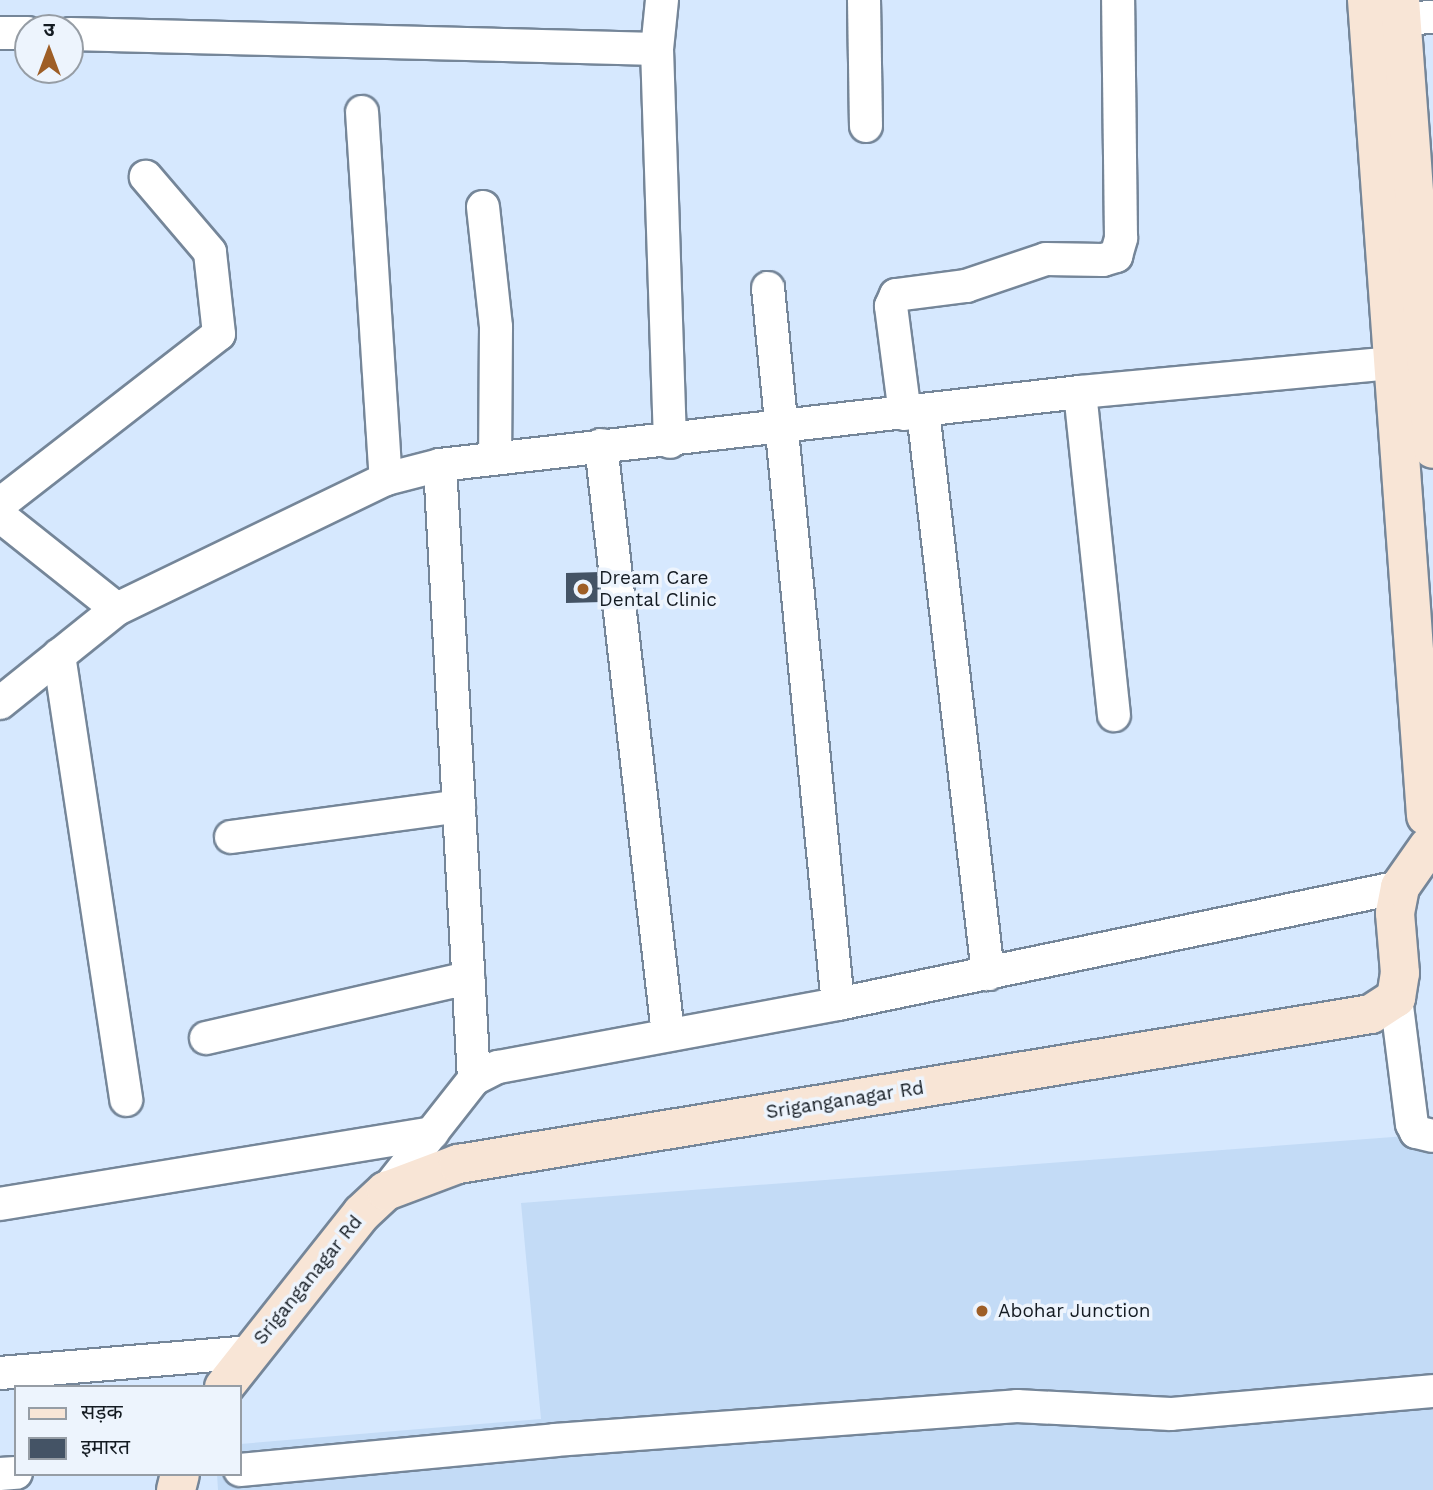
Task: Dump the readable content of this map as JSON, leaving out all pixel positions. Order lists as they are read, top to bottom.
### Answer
{
  "streets": {
    "main road": ["Sriganganagar Rd"]
  },
  "places": ["Dream Care Dental Clinic", "Abohar Junction"],
  "legend": ["सड़क", "इमारत"],
  "north": "top"
}
